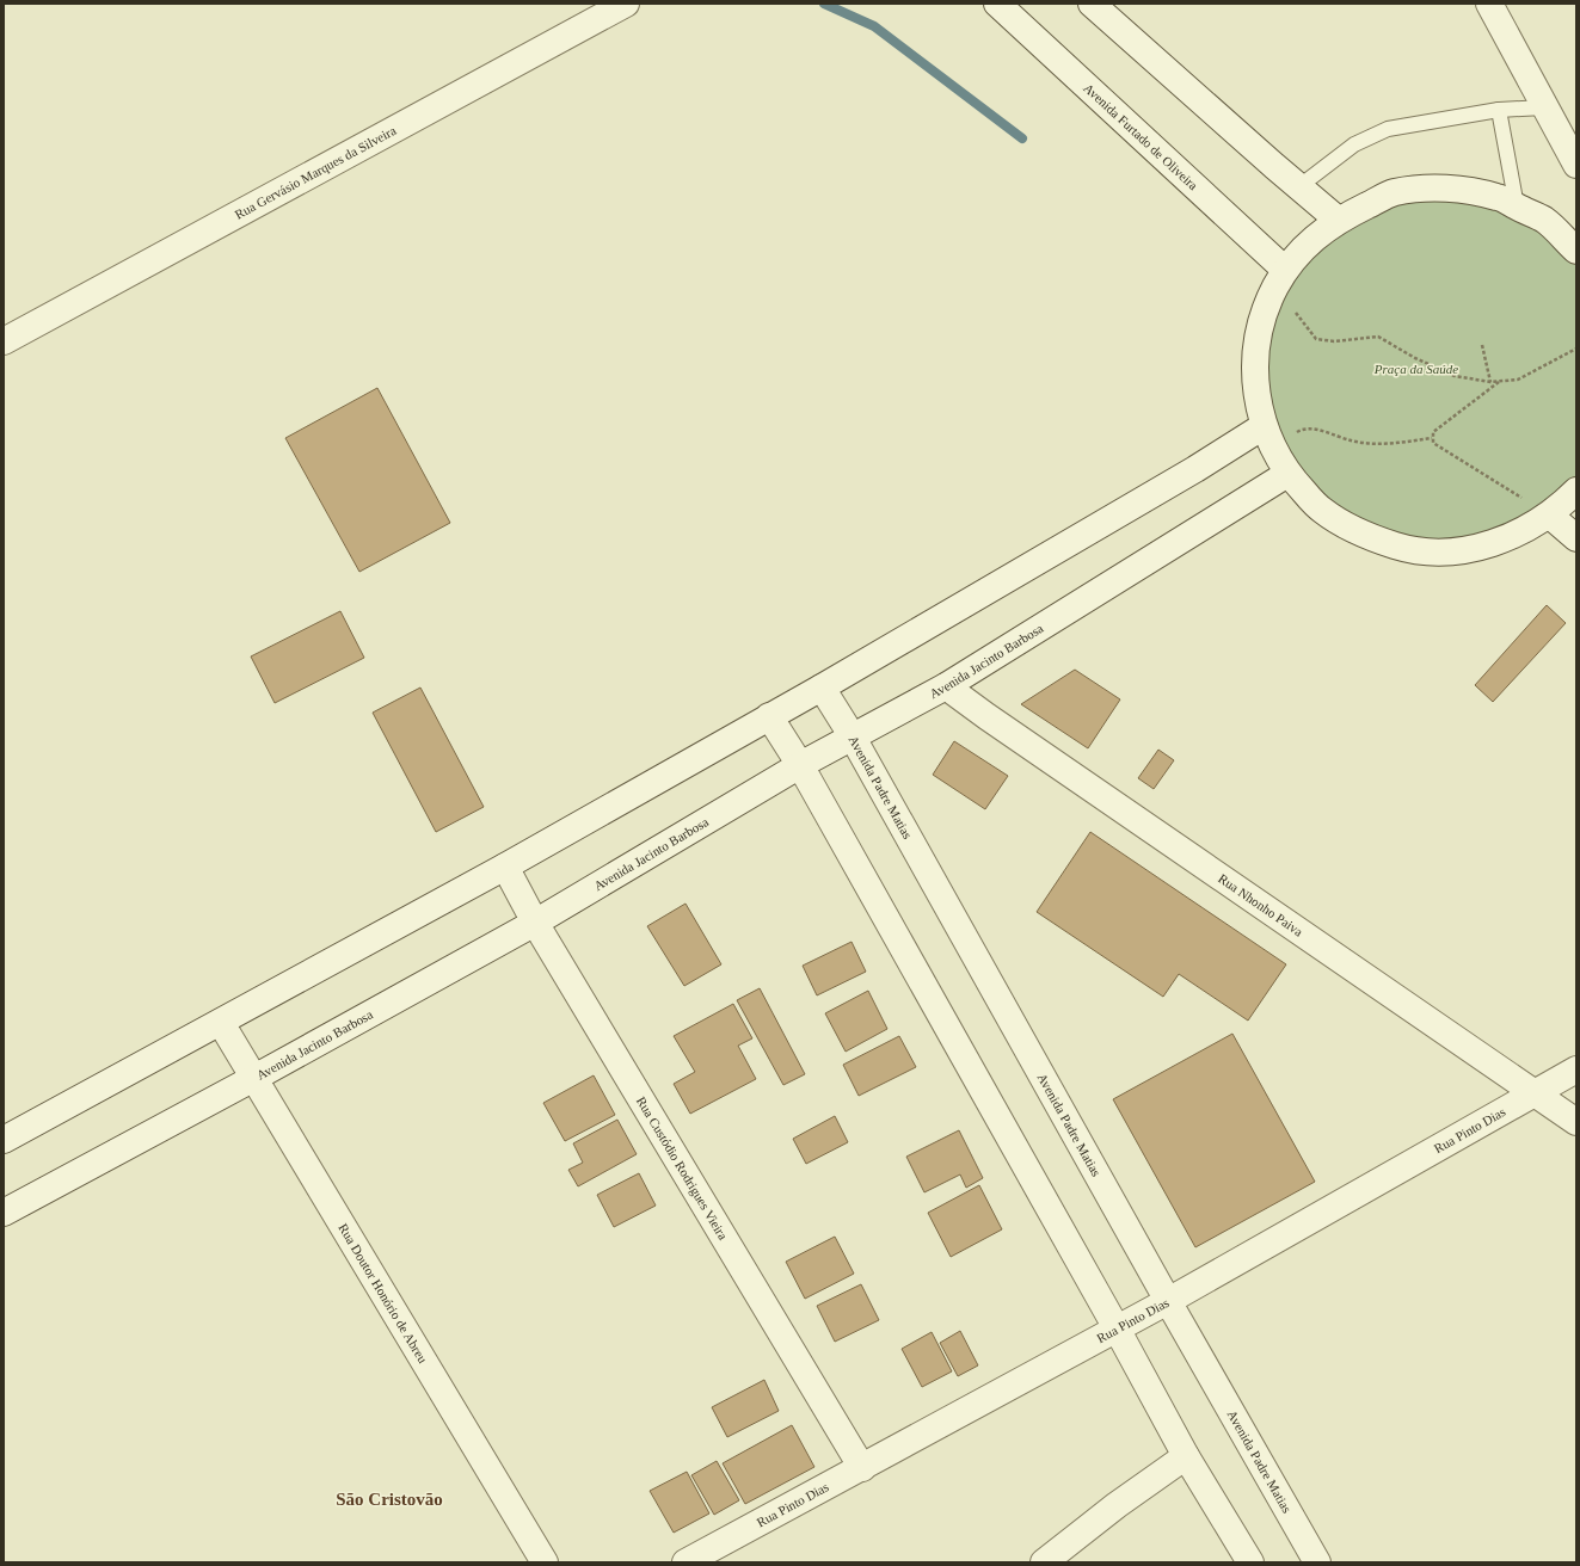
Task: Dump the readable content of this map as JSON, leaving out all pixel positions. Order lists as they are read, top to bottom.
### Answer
{
  "streets": {
    "street": [
      "Avenida Furtado de Oliveira",
      "Rua Gervásio Marques da Silveira",
      "Avenida Jacinto Barbosa",
      "Avenida Padre Matias",
      "Rua Nhonho Paiva",
      "Rua Pinto Dias",
      "Rua Custódio Rodrigues Vieira",
      "Rua Doutor Honório de Abreu"
    ]
  },
  "crossings": [
    ["Avenida Jacinto Barbosa", "Avenida Padre Matias"],
    ["Avenida Jacinto Barbosa", "Rua Nhonho Paiva"],
    ["Avenida Jacinto Barbosa", "Rua Custódio Rodrigues Vieira"],
    ["Avenida Jacinto Barbosa", "Rua Doutor Honório de Abreu"],
    ["Avenida Padre Matias", "Rua Pinto Dias"],
    ["Rua Nhonho Paiva", "Rua Pinto Dias"],
    ["Rua Pinto Dias", "Rua Custódio Rodrigues Vieira"]
  ],
  "districts": ["São Cristovão"],
  "parks": ["Praça da Saúde"]
}
